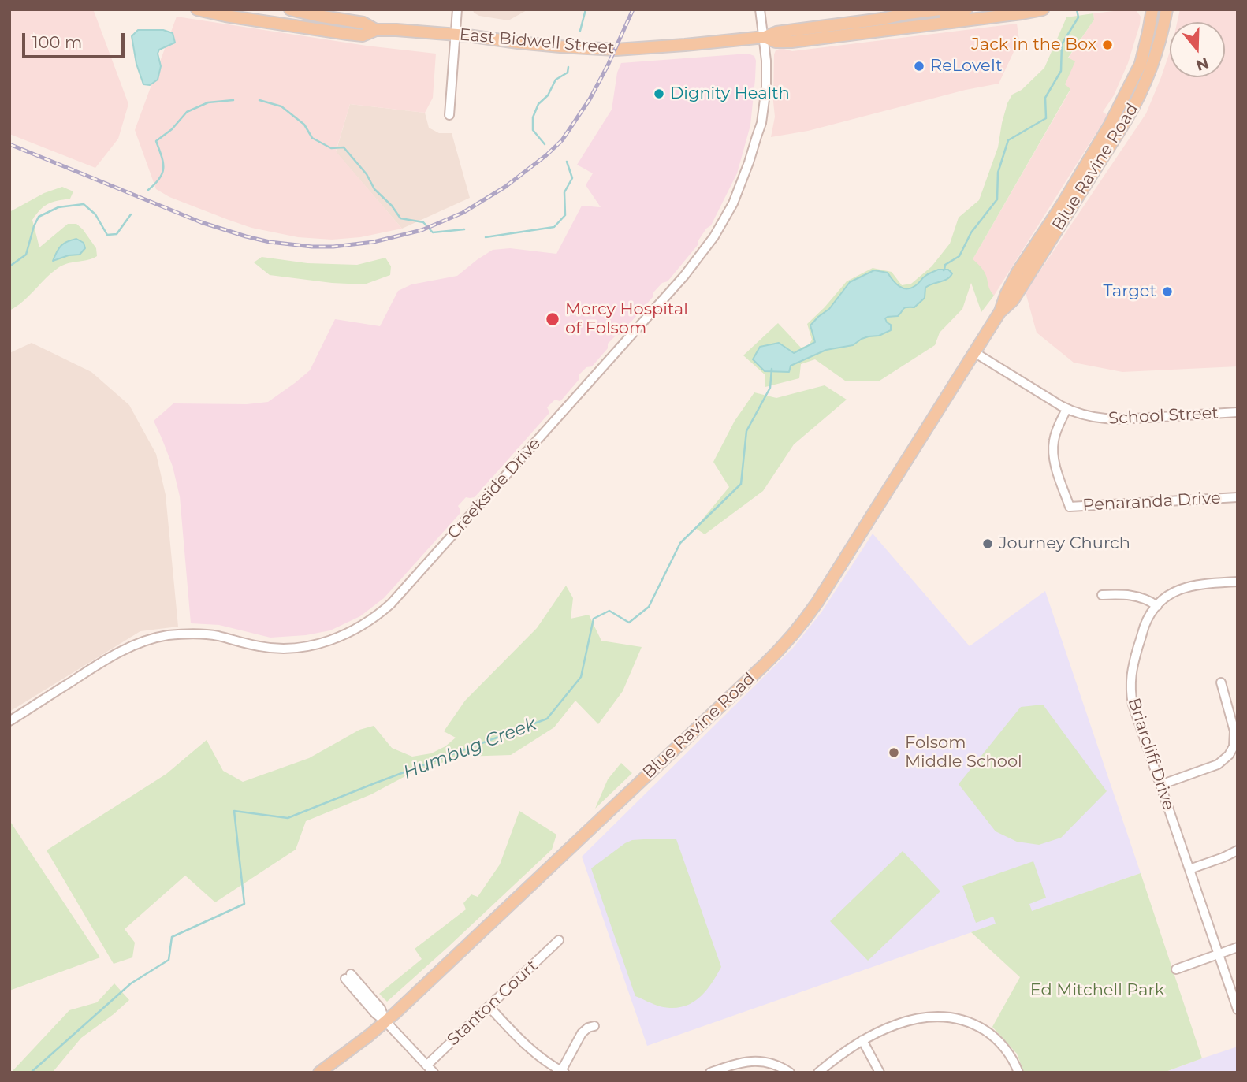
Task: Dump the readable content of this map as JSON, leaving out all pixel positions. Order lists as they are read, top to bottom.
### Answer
{
  "streets": {
    "main road": ["East Bidwell Street", "Blue Ravine Road"],
    "street": [
      "School Street",
      "Creekside Drive",
      "Penaranda Drive",
      "Briarcliff Drive",
      "Stanton Court"
    ]
  },
  "crossings": [
    ["East Bidwell Street", "Creekside Drive"],
    ["Blue Ravine Road", "School Street"],
    ["School Street", "Penaranda Drive"]
  ],
  "water": ["Humbug Creek"],
  "parks": ["Ed Mitchell Park"],
  "places": [
    "Jack in the Box",
    "ReLoveIt",
    "Dignity Health",
    "Target",
    "Mercy Hospital of Folsom",
    "Journey Church",
    "Folsom Middle School"
  ],
  "scale_bar": "100 m",
  "north": "bottom"
}
